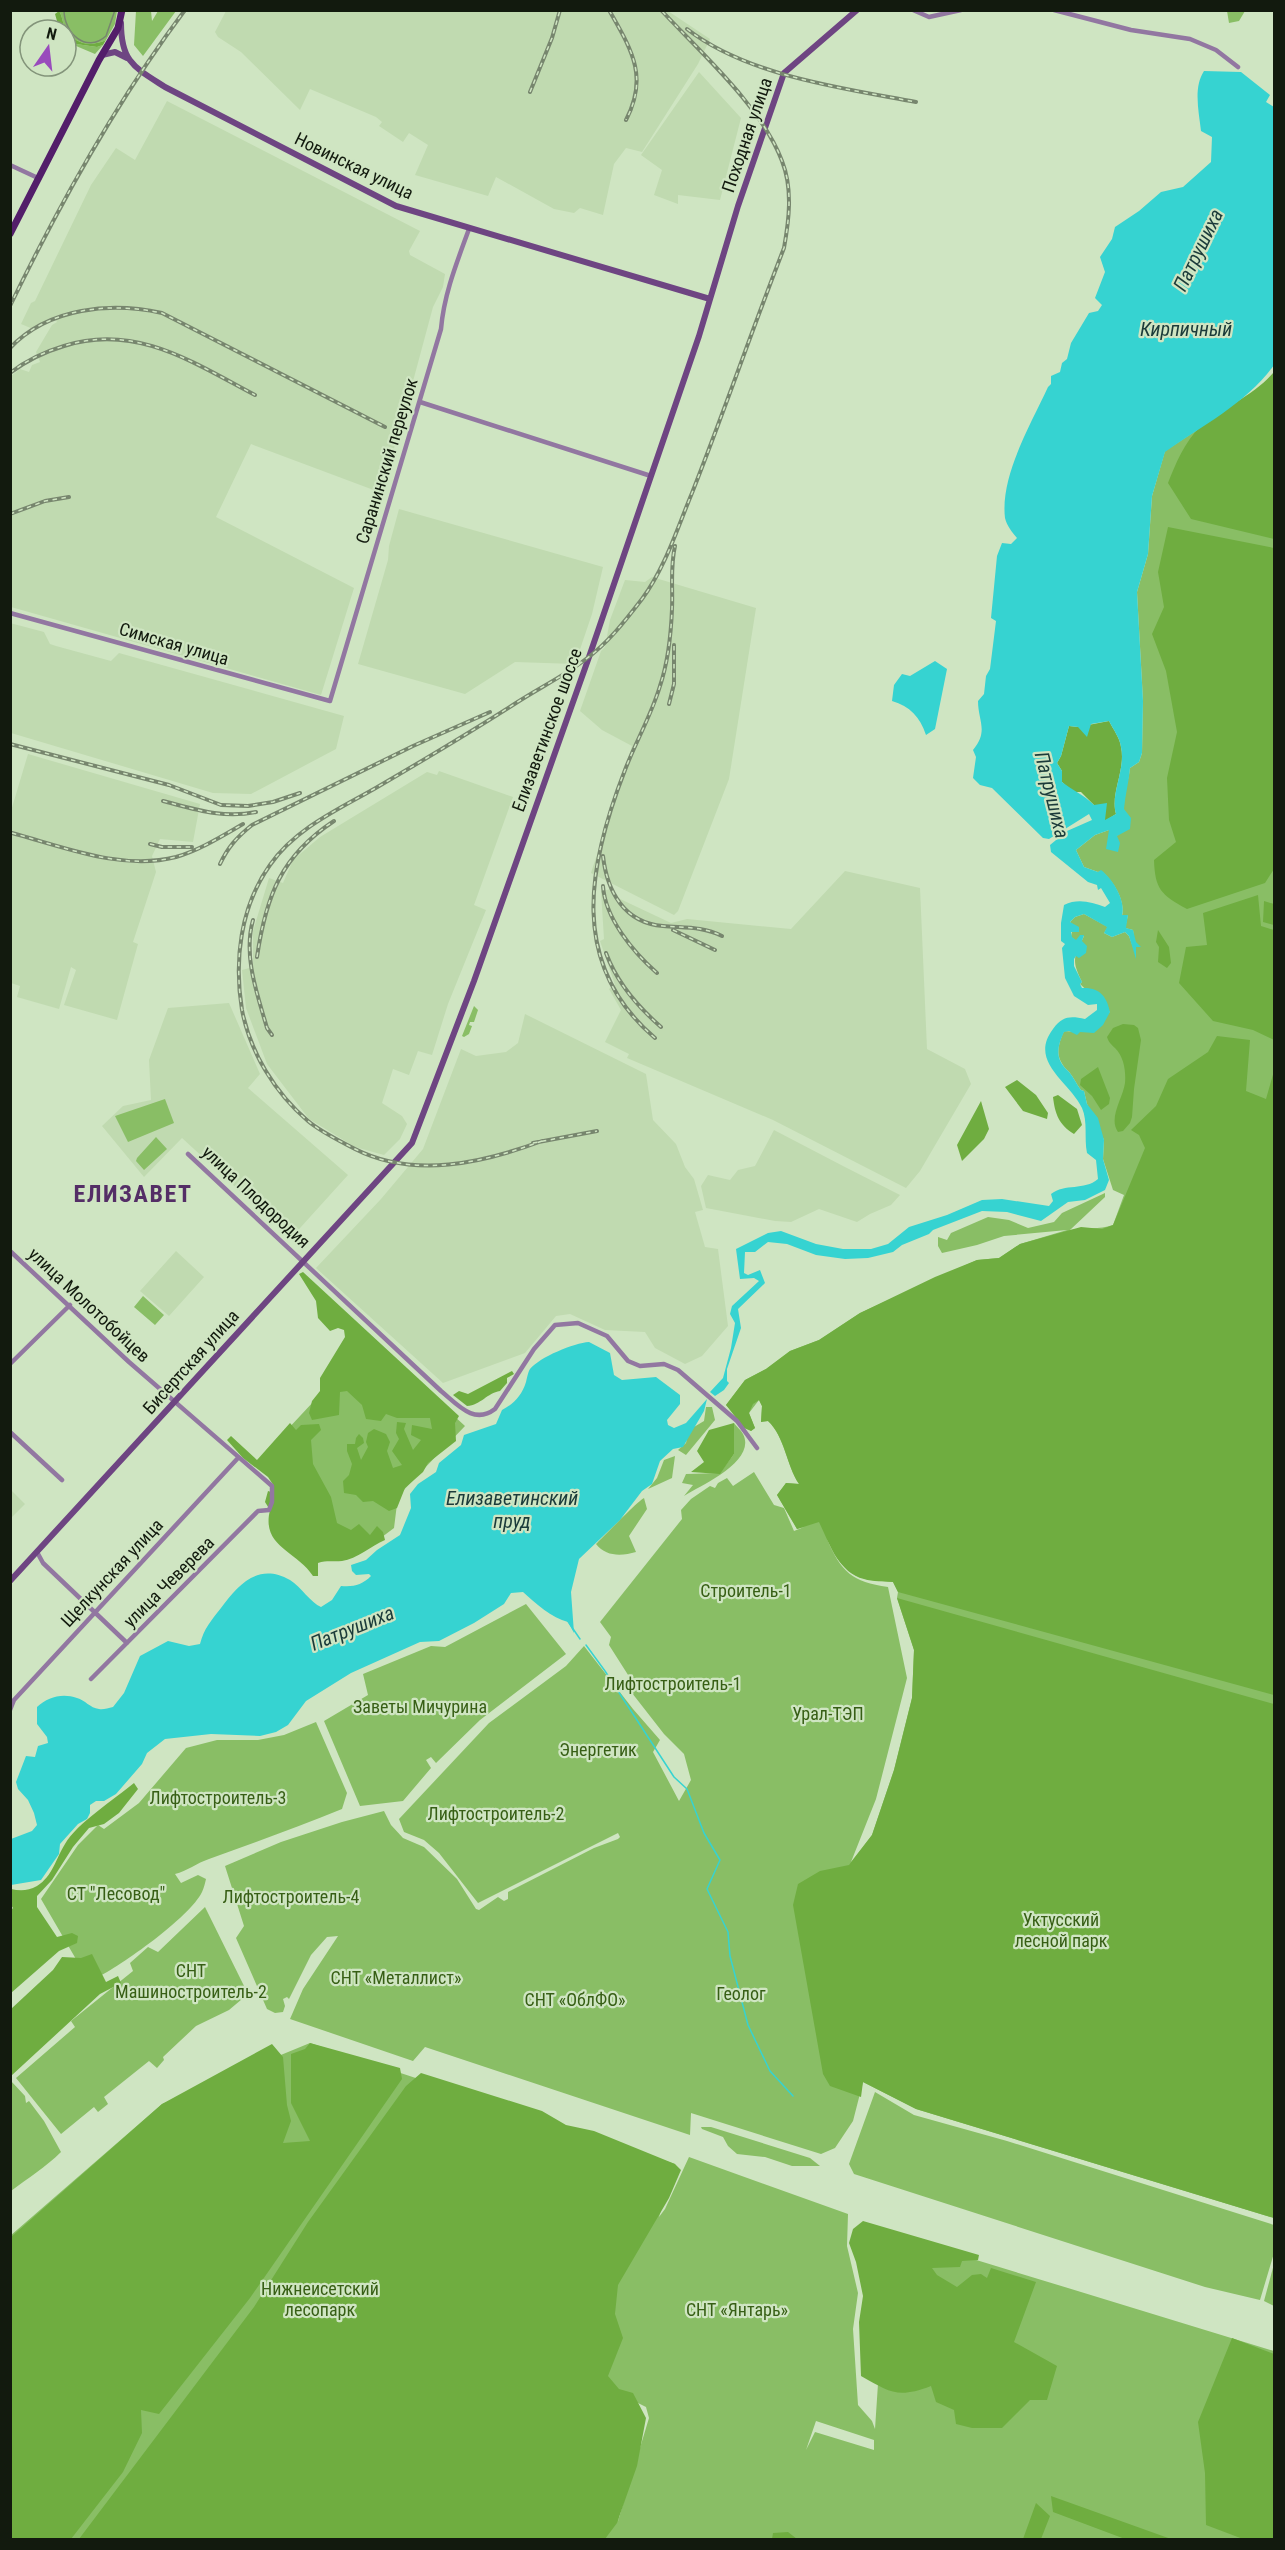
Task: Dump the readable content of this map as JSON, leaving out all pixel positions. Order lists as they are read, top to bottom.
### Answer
{
  "streets": {
    "main road": [
      "Походная улица",
      "Новинская улица",
      "Елизаветинское шоссе",
      "Бисертская улица"
    ],
    "street": [
      "Саранинский переулок",
      "Симская улица",
      "улица Плодородия",
      "улица Молотобойцев",
      "Щелкунская улица",
      "улица Чеверева"
    ]
  },
  "crossings": [
    ["Походная улица", "Новинская улица"],
    ["Походная улица", "Елизаветинское шоссе"],
    ["Новинская улица", "Саранинский переулок"],
    ["Новинская улица", "Елизаветинское шоссе"],
    ["Саранинский переулок", "Симская улица"],
    ["Елизаветинское шоссе", "Бисертская улица"],
    ["улица Плодородия", "Бисертская улица"],
    ["улица Молотобойцев", "Бисертская улица"],
    ["улица Молотобойцев", "Щелкунская улица"],
    ["улица Молотобойцев", "улица Чеверева"]
  ],
  "districts": ["ЕЛИЗАВЕТ"],
  "water": ["Патрушиха", "Кирпичный", "Елизаветинский пруд"],
  "parks": [
    "Строитель-1",
    "Лифтостроитель-1",
    "Заветы Мичурина",
    "Урал-ТЭП",
    "Энергетик",
    "Лифтостроитель-3",
    "Лифтостроитель-2",
    "СТ \"Лесовод\"",
    "Лифтостроитель-4",
    "Уктусский лесной парк",
    "СНТ Машиностроитель-2",
    "СНТ «Металлист»",
    "Геолог",
    "СНТ «ОблФО»",
    "Нижнеисетский лесопарк",
    "СНТ «Янтарь»"
  ],
  "north": "top"
}
